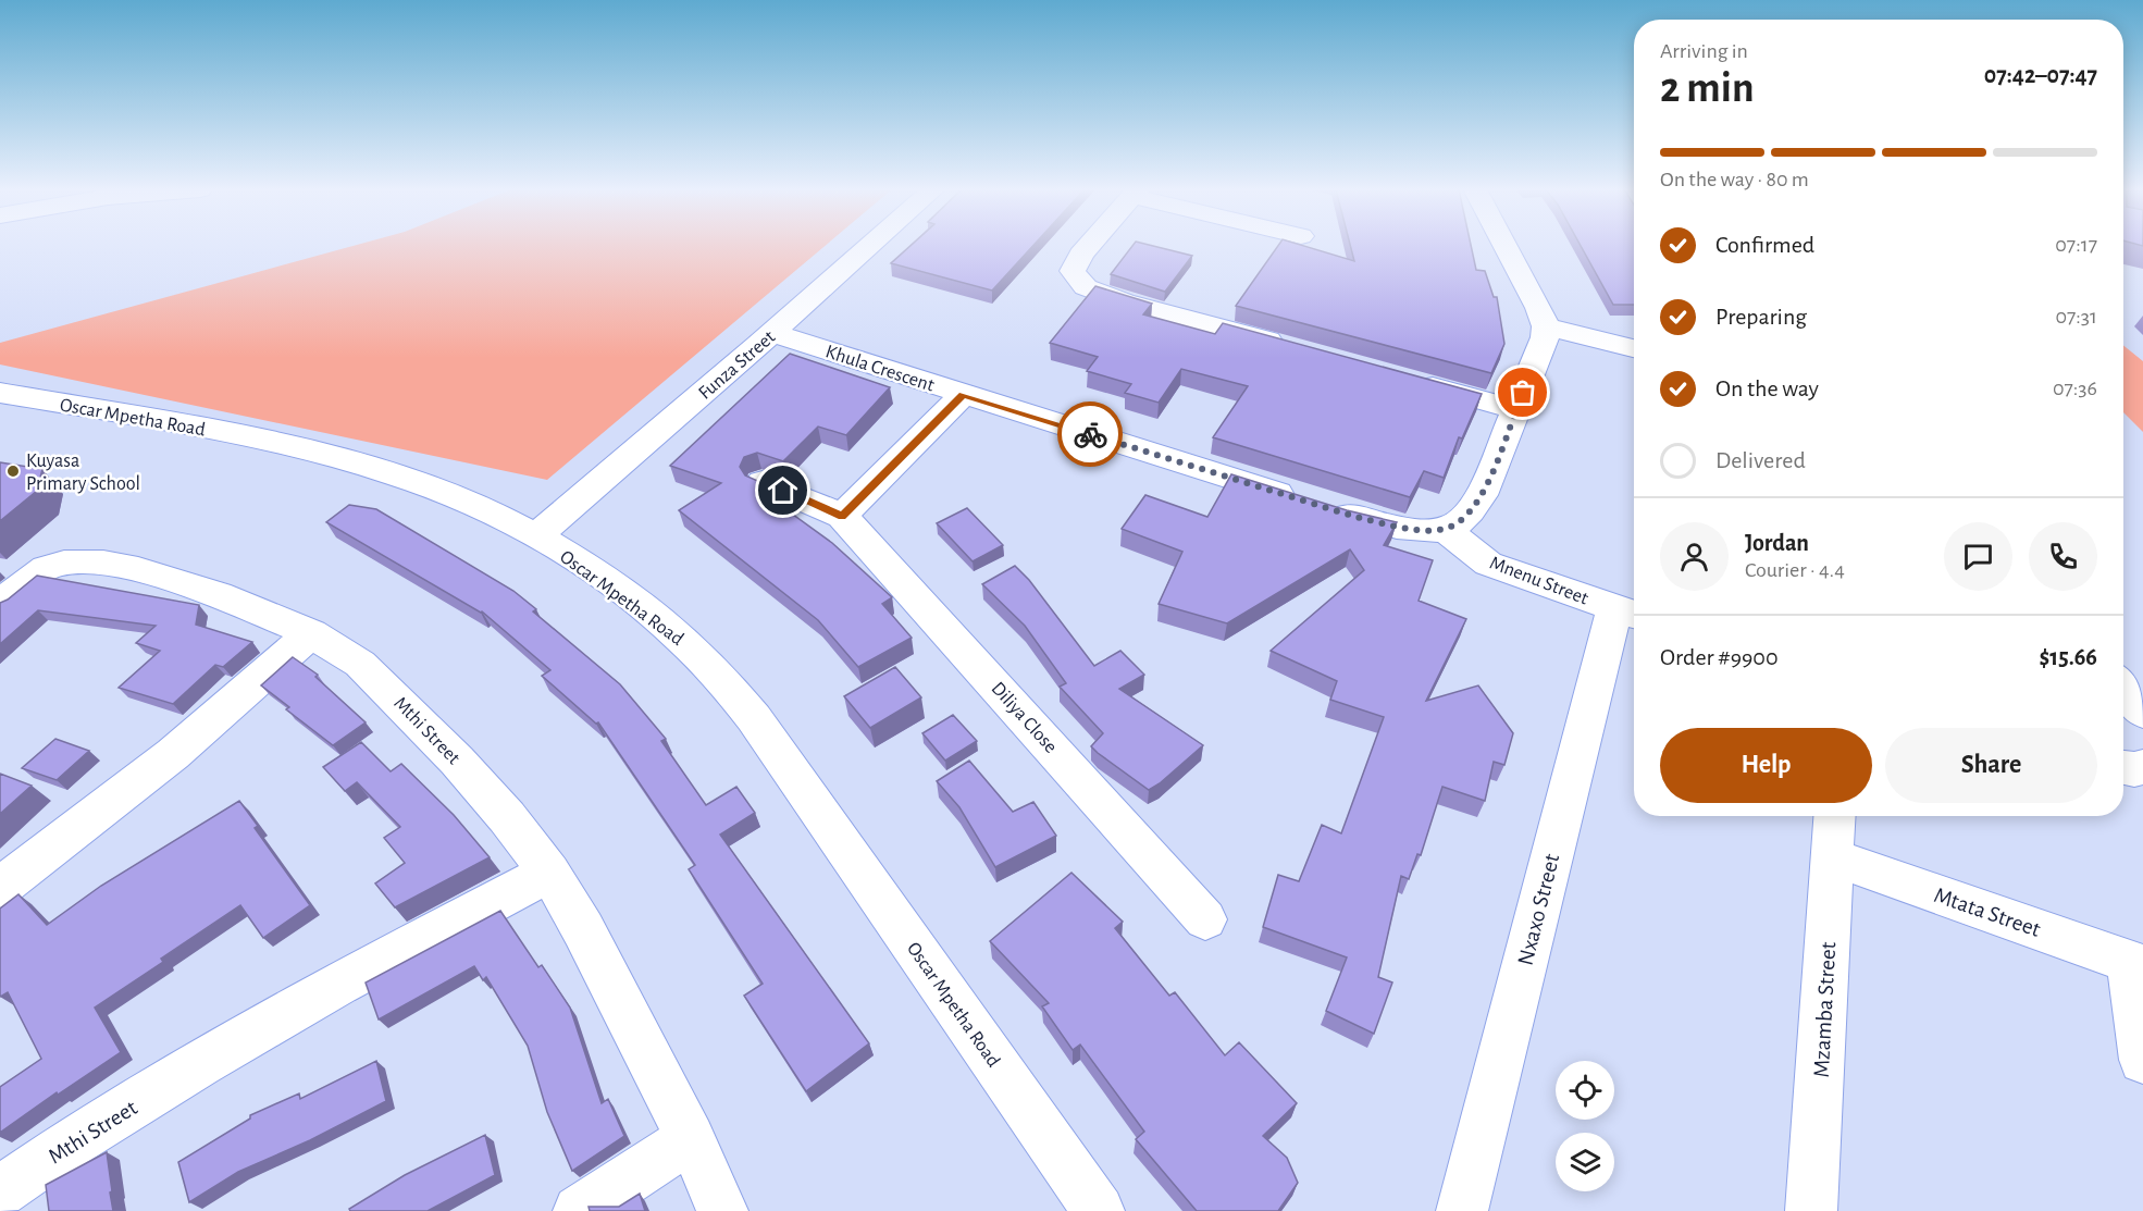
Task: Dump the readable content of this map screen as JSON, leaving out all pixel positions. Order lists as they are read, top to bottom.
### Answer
{
  "streets": {
    "street": [
      "Funza Street",
      "Khula Crescent",
      "Oscar Mpetha Road",
      "Mnenu Street",
      "Diliya Close",
      "Mthi Street",
      "Nxaxo Street",
      "Mtata Street",
      "Mzamba Street"
    ]
  },
  "crossings": [
    ["Funza Street", "Khula Crescent"],
    ["Funza Street", "Oscar Mpetha Road"],
    ["Khula Crescent", "Mnenu Street"],
    ["Mnenu Street", "Nxaxo Street"],
    ["Mtata Street", "Mzamba Street"]
  ],
  "places": ["Kuyasa Primary School"],
  "page": {
    "heading": ["2 min", "Arriving in", "07:42–07:47"],
    "panel": [
      "Jordan",
      "Courier · 4.4",
      "Order #9900",
      "$15.66"
    ],
    "bar": "On the way · 80 m",
    "list": [
      ["Confirmed", "07:17"],
      ["Preparing", "07:31"],
      ["On the way", "07:36"],
      "Delivered"
    ],
    "buttons": ["Help", "Share"]
  }
}
